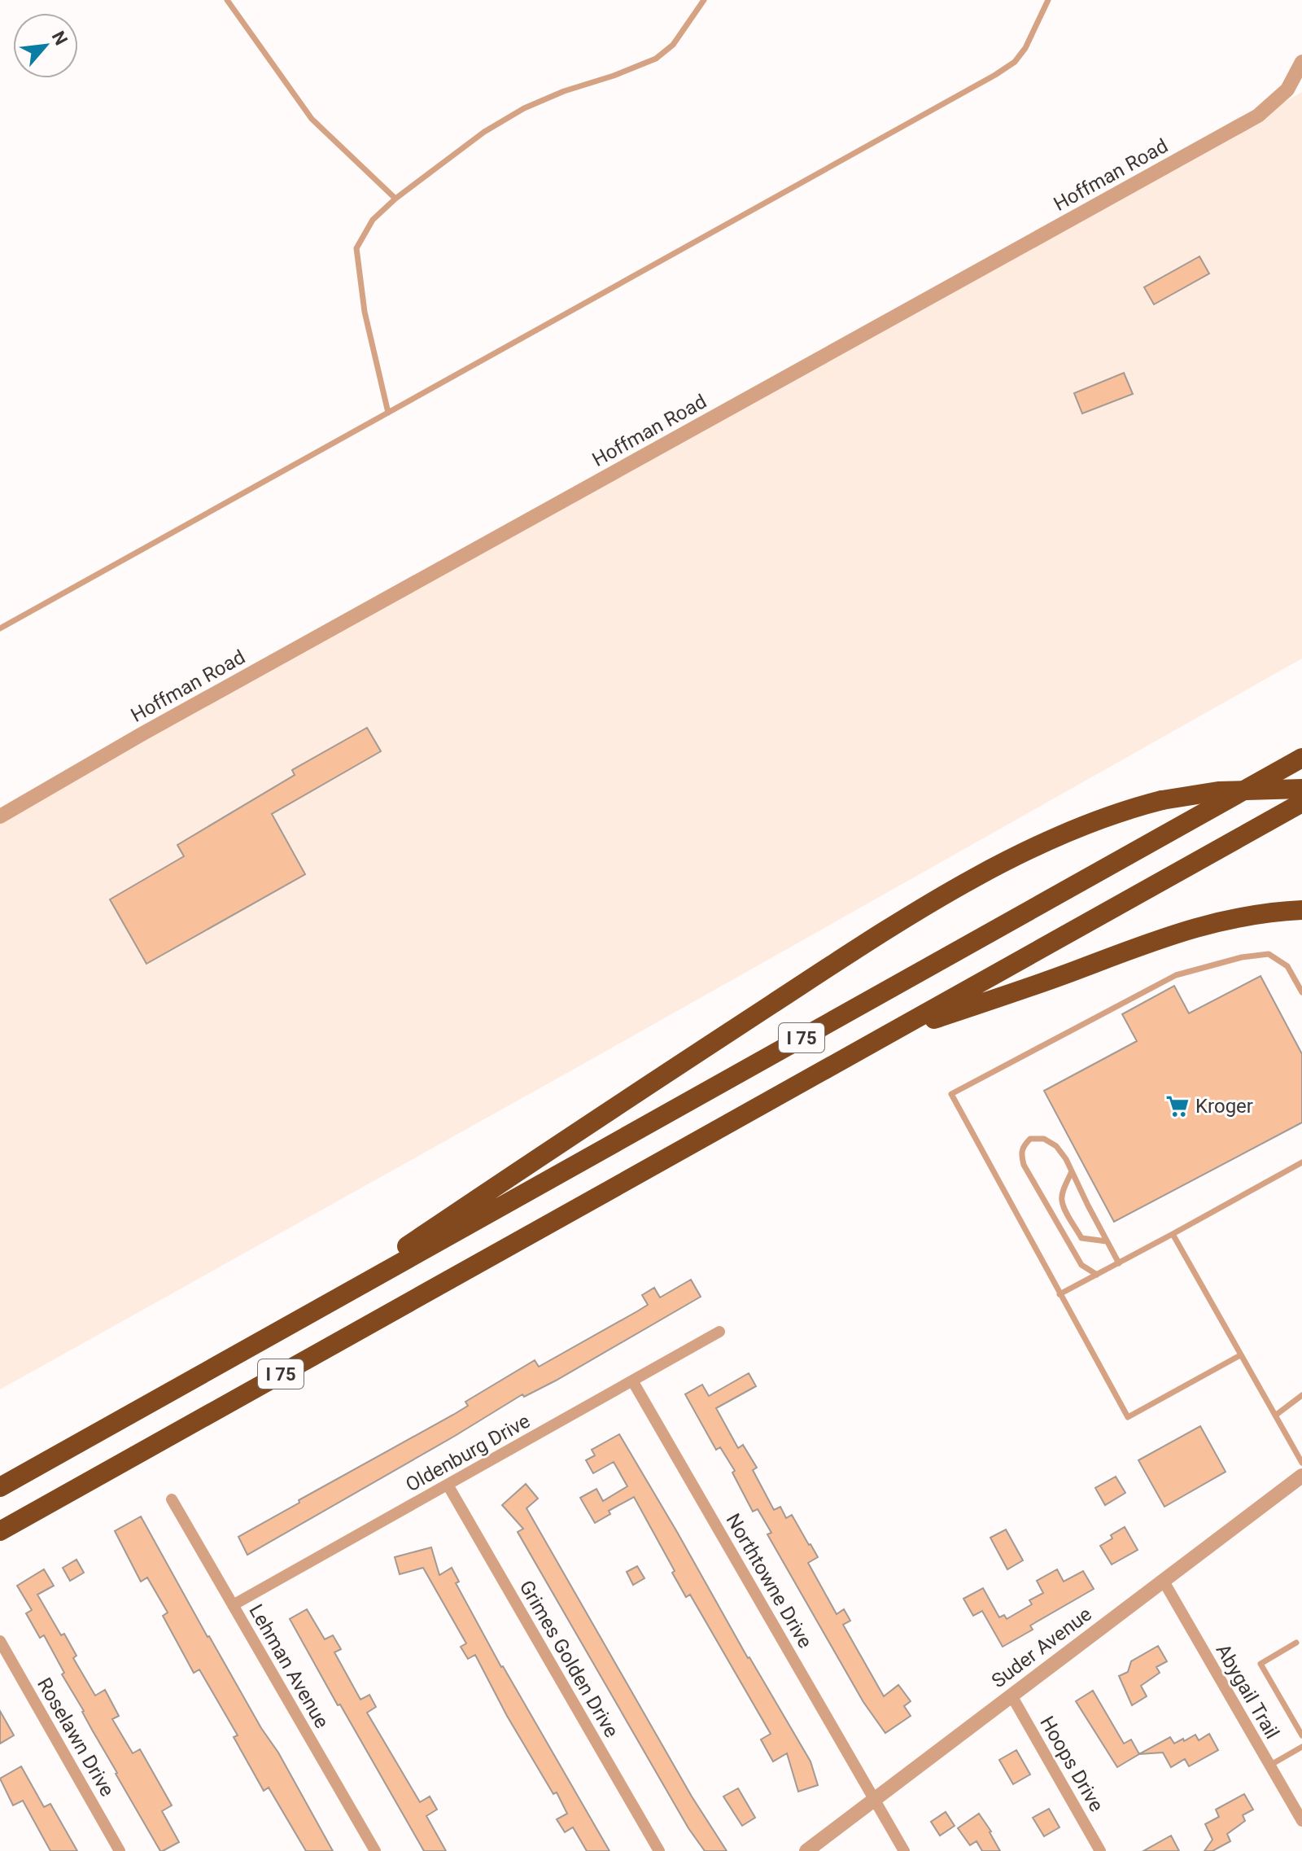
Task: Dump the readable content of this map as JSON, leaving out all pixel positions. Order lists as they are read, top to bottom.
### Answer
{
  "streets": {
    "highway": ["I 75"],
    "street": [
      "Hoffman Road",
      "Oldenburg Drive",
      "Northtowne Drive",
      "Suder Avenue",
      "Grimes Golden Drive",
      "Lehman Avenue",
      "Abygail Trail",
      "Roselawn Drive",
      "Hoops Drive"
    ]
  },
  "crossings": [
    ["Oldenburg Drive", "Northtowne Drive"],
    ["Oldenburg Drive", "Grimes Golden Drive"],
    ["Oldenburg Drive", "Lehman Avenue"],
    ["Northtowne Drive", "Suder Avenue"],
    ["Suder Avenue", "Abygail Trail"],
    ["Suder Avenue", "Hoops Drive"]
  ],
  "places": {
    "supermarket": ["Kroger"]
  },
  "north": "top right"
}
